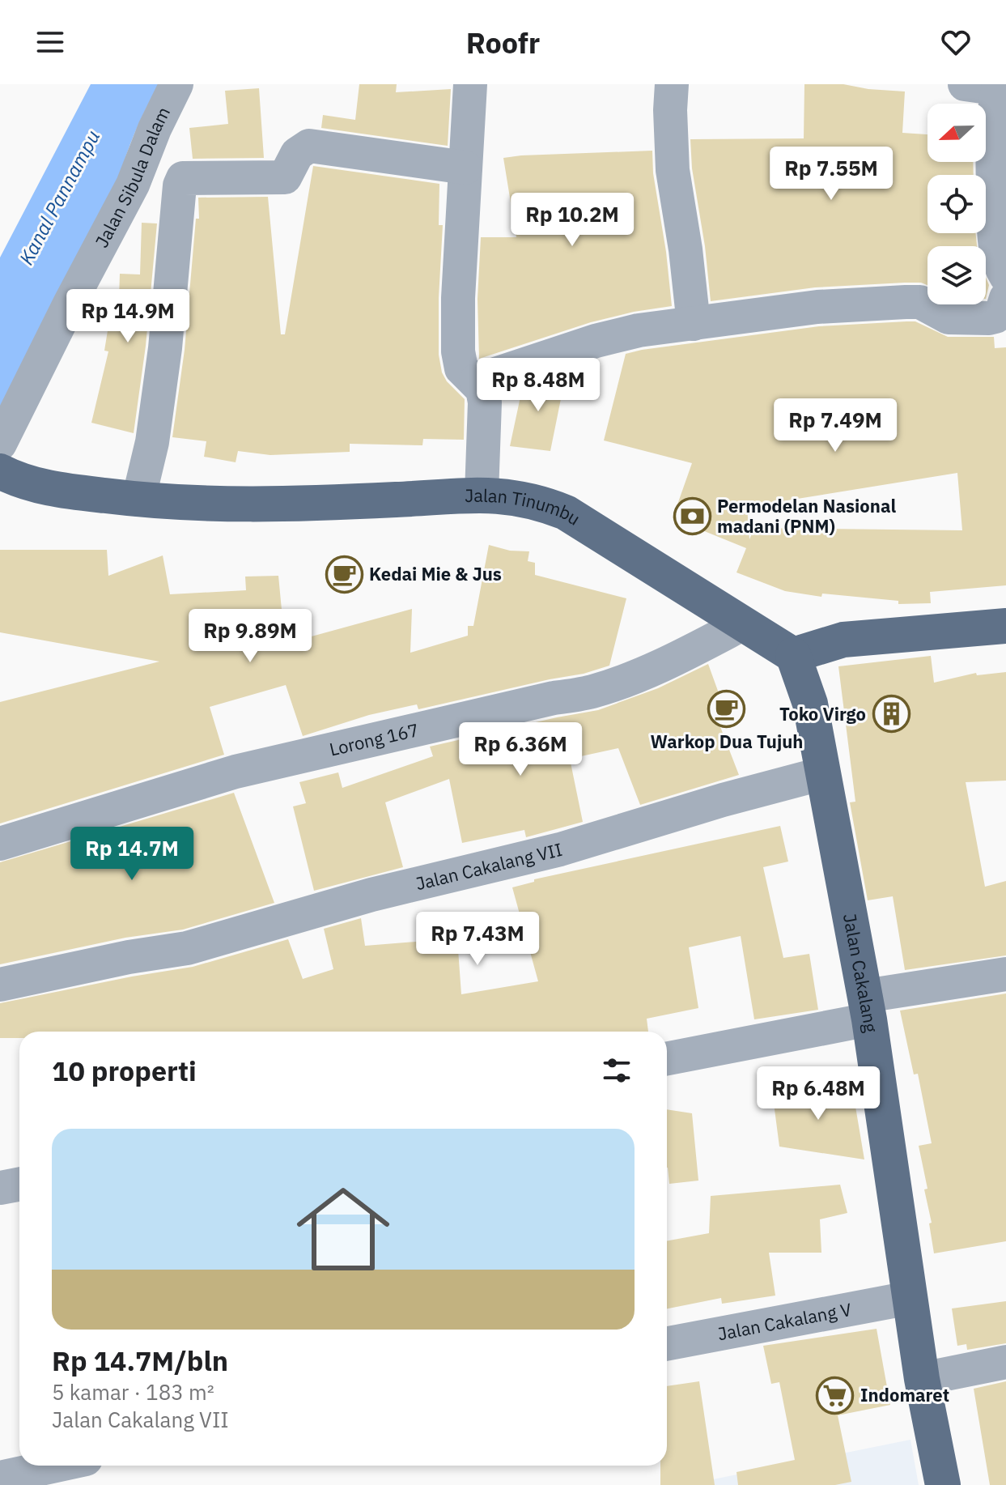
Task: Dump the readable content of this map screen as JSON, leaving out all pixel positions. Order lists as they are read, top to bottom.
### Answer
{
  "streets": {
    "main road": ["Jalan Tinumbu", "Jalan Cakalang"],
    "street": [
      "Jalan Sibula Dalam",
      "Lorong 167",
      "Jalan Cakalang VII",
      "Jalan Cakalang V"
    ]
  },
  "crossings": [
    ["Jalan Tinumbu", "Lorong 167"],
    ["Jalan Tinumbu", "Jalan Cakalang"],
    ["Jalan Cakalang VII", "Jalan Cakalang"],
    ["Jalan Cakalang", "Jalan Cakalang V"]
  ],
  "water": ["Kanal Pannampu"],
  "places": {
    "bank": ["Permodelan Nasional madani (PNM)"],
    "cafe": ["Kedai Mie & Jus", "Warkop Dua Tujuh"],
    "building": ["Toko Virgo"],
    "supermarket": ["Indomaret"]
  },
  "north": "left",
  "page": {
    "header": "Roofr",
    "price": [
      "Rp 7.55M",
      "Rp 10.2M",
      "Rp 14.9M",
      "Rp 8.48M",
      "Rp 7.49M",
      "Rp 9.89M",
      "Rp 6.36M",
      "Rp 14.7M",
      "Rp 7.43M",
      "Rp 6.48M"
    ],
    "heading": "10 properti",
    "list": [
      {
        "name": "Rp 14.7M/bln",
        "note": "5 kamar · 183 m² · Jalan Cakalang VII"
      }
    ]
  }
}
